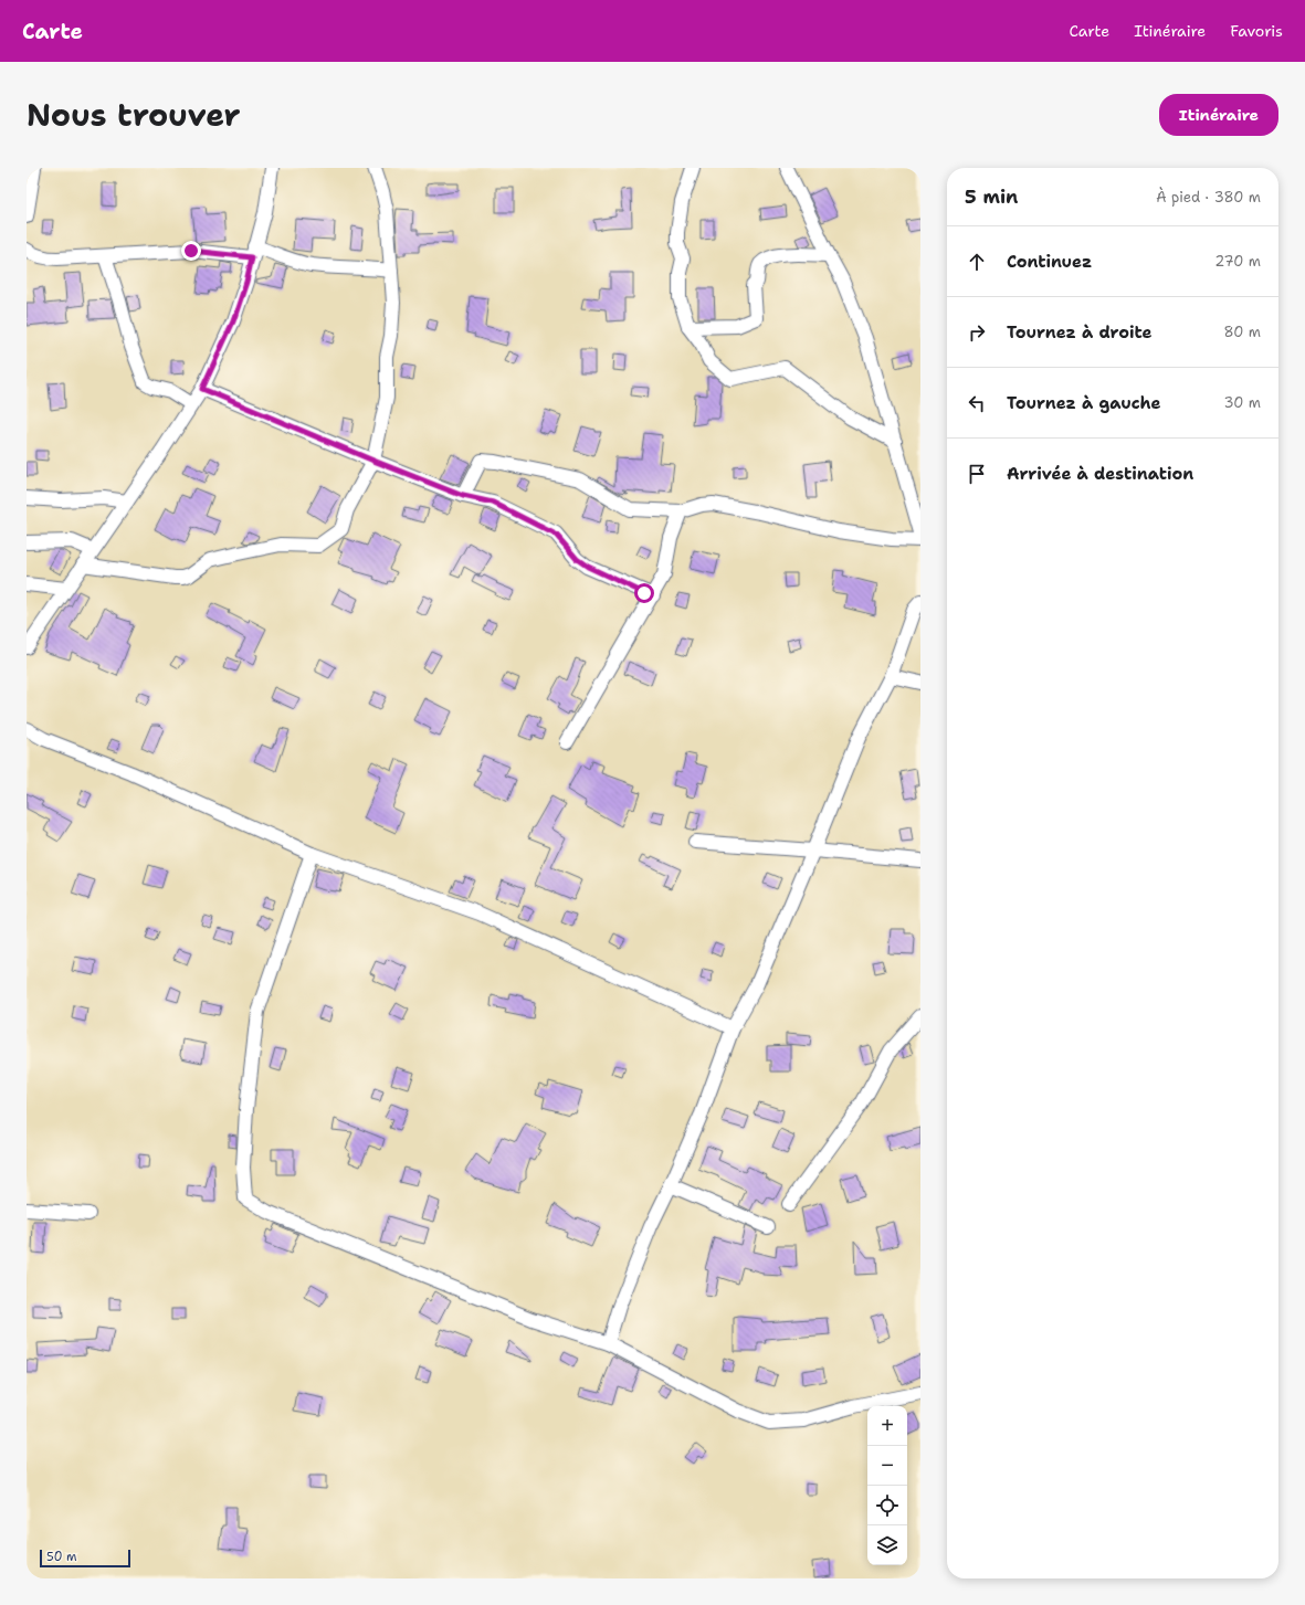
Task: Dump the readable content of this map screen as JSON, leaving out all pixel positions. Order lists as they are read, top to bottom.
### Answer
{
  "scale_bar": "50 m",
  "page": {
    "header": "Carte",
    "nav": ["Carte", "Itinéraire", "Favoris"],
    "title": "Nous trouver",
    "buttons": "Itinéraire",
    "heading": ["5 min", "À pied · 380 m"],
    "list": [
      ["Continuez", "270 m"],
      ["Tournez à droite", "80 m"],
      ["Tournez à gauche", "30 m"],
      "Arrivée à destination"
    ],
    "map_buttons": ["+", "−"],
    "scale": "50 m"
  }
}
